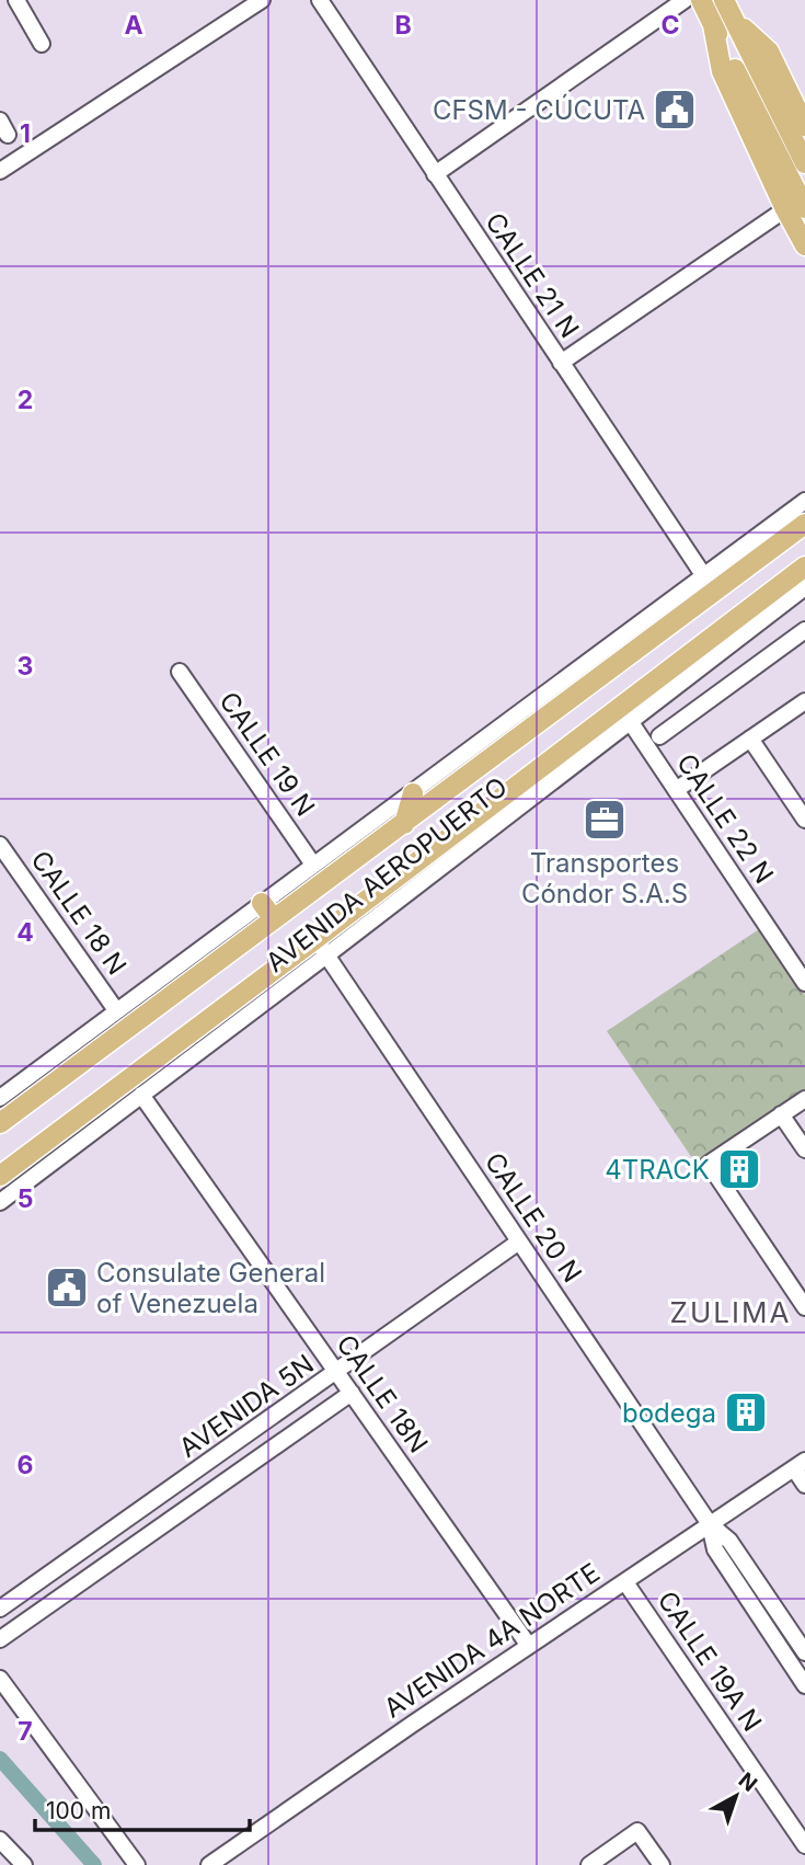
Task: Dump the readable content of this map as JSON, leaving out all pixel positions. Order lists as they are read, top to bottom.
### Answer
{
  "streets": {
    "main road": ["AVENIDA AEROPUERTO"],
    "street": [
      "CALLE 21 N",
      "CALLE 19 N",
      "CALLE 22 N",
      "CALLE 18 N",
      "CALLE 20 N",
      "CALLE 18N",
      "AVENIDA 5N",
      "AVENIDA 4A NORTE",
      "CALLE 19A N"
    ]
  },
  "crossings": [
    ["CALLE 21 N", "AVENIDA AEROPUERTO"],
    ["CALLE 19 N", "AVENIDA AEROPUERTO"],
    ["CALLE 22 N", "AVENIDA AEROPUERTO"],
    ["AVENIDA AEROPUERTO", "CALLE 18 N"],
    ["AVENIDA AEROPUERTO", "CALLE 20 N"],
    ["AVENIDA AEROPUERTO", "CALLE 18N"],
    ["CALLE 20 N", "AVENIDA 5N"],
    ["CALLE 20 N", "AVENIDA 4A NORTE"],
    ["CALLE 18N", "AVENIDA 5N"],
    ["CALLE 18N", "AVENIDA 4A NORTE"],
    ["AVENIDA 4A NORTE", "CALLE 19A N"]
  ],
  "districts": ["ZULIMA"],
  "places": {
    "public building": ["CFSM - CÚCUTA", "Consulate General of Venezuela"],
    "office": ["Transportes Cóndor S.A.S"],
    "building": ["4TRACK", "bodega"]
  },
  "scale_bar": "100 m",
  "north": "top right",
  "grid": {
    "columns": ["A", "B", "C"],
    "rows": [
      "1",
      "2",
      "3",
      "4",
      "5",
      "6",
      "7"
    ]
  }
}
